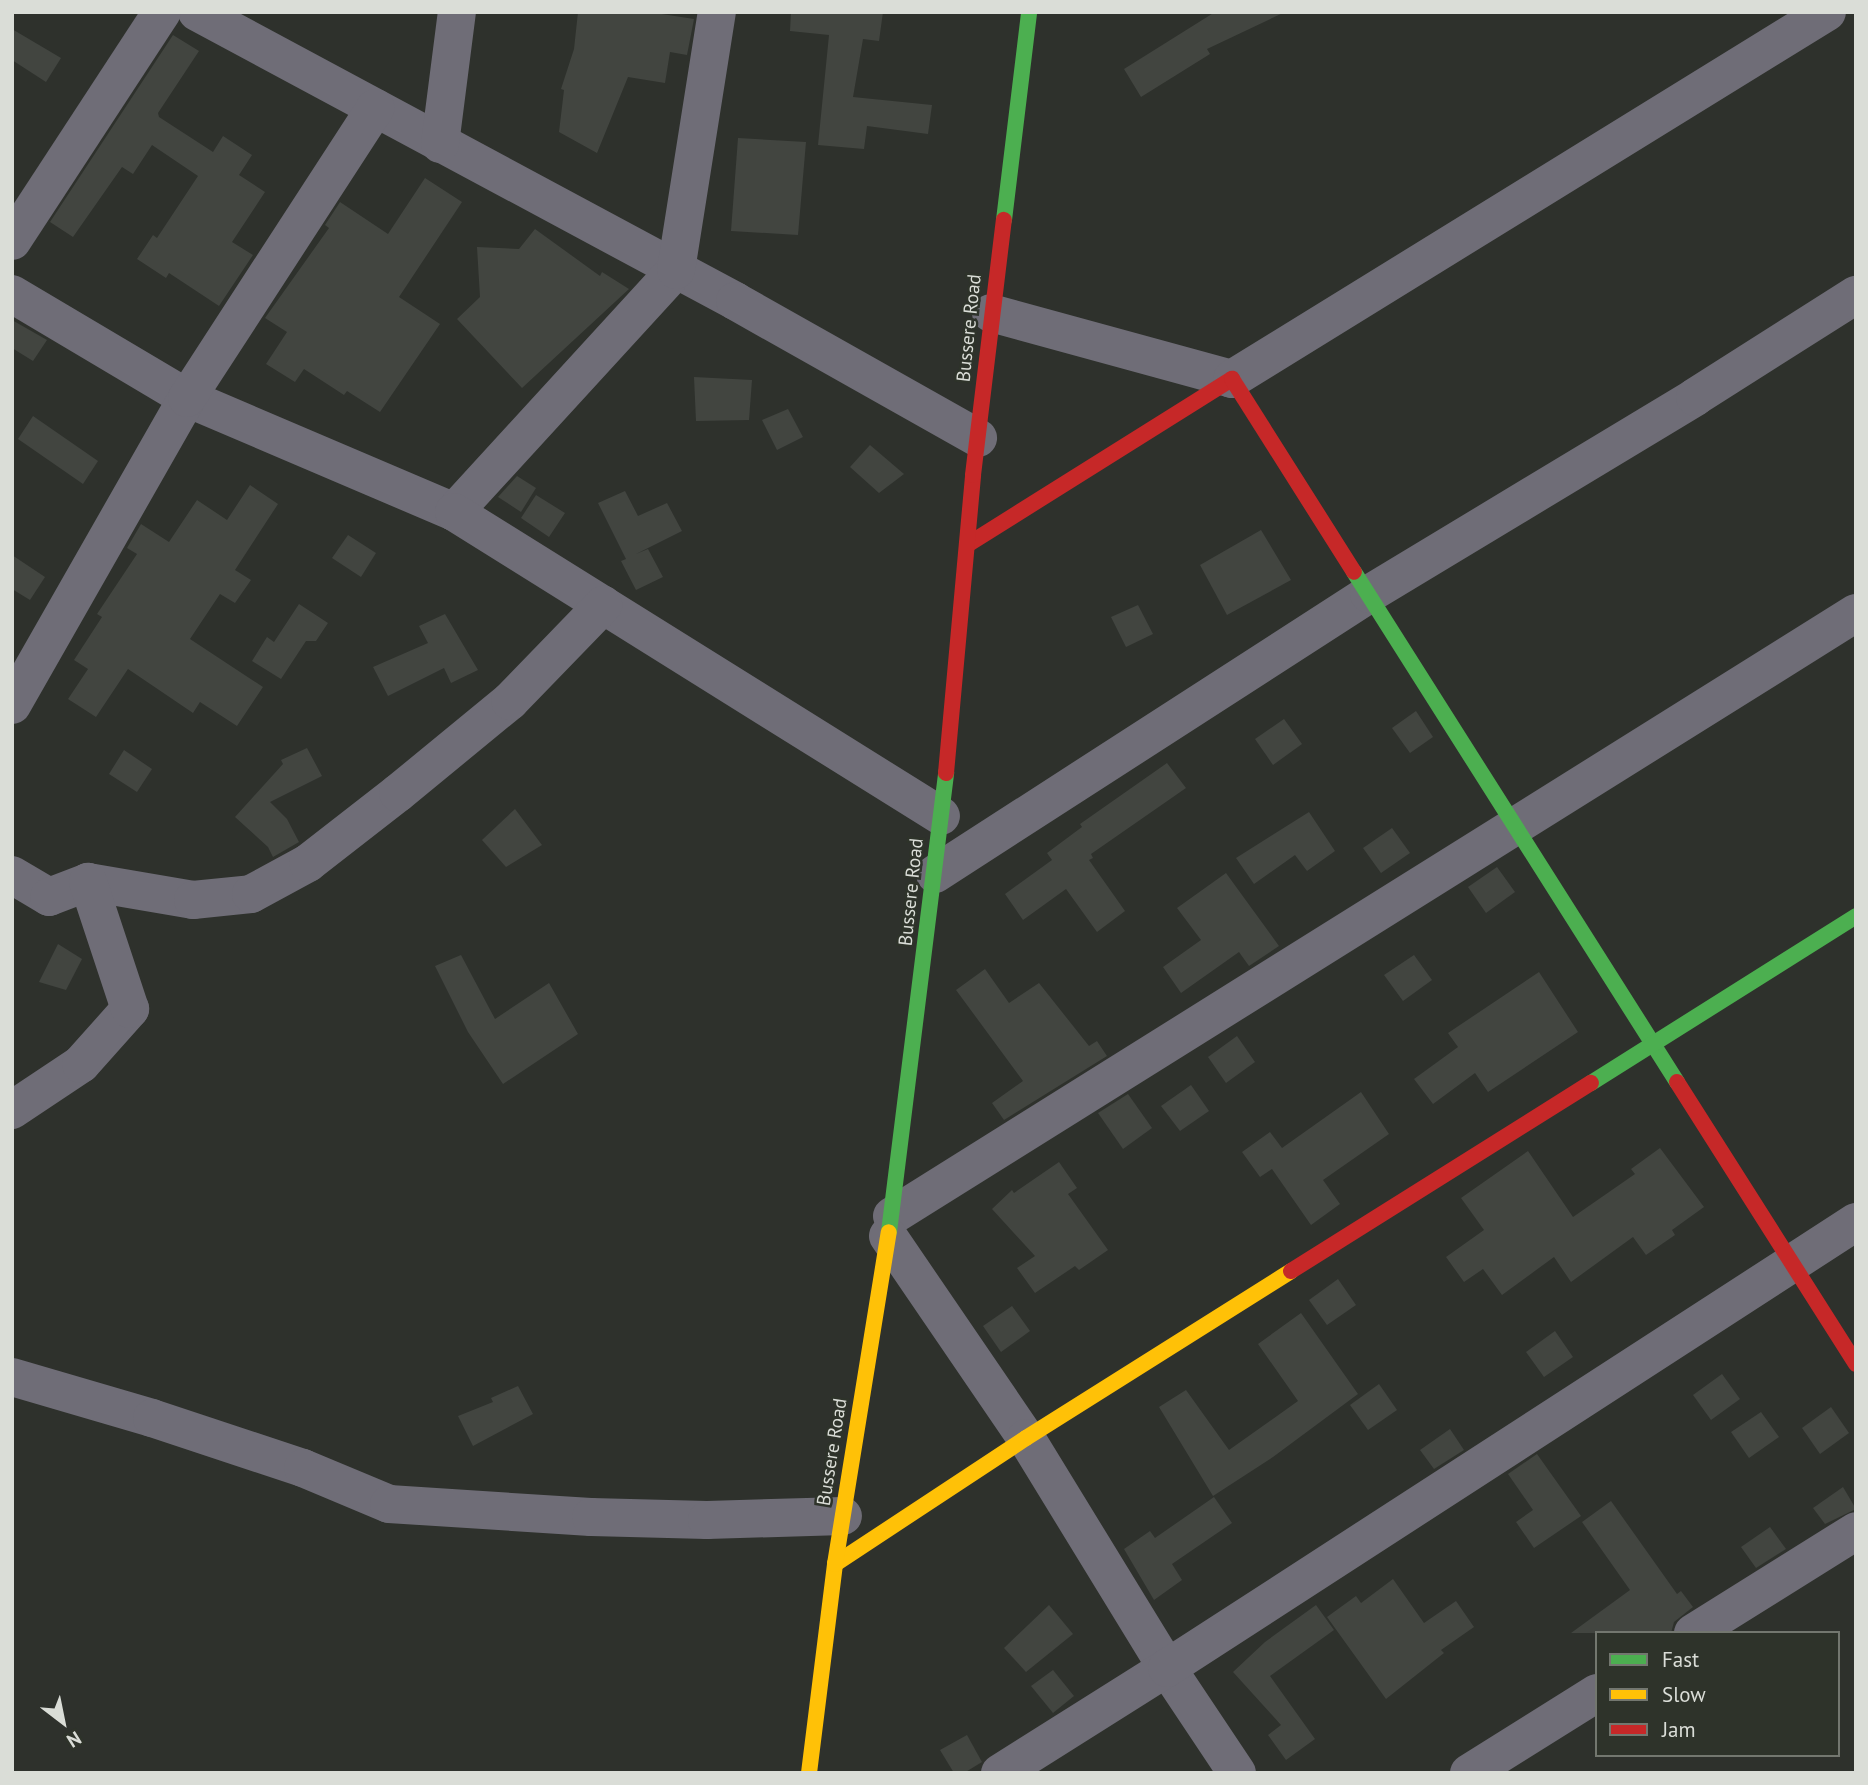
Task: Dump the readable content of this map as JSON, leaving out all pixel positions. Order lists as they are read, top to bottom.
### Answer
{
  "streets": {
    "street": ["Bussere Road"]
  },
  "legend": ["Fast", "Slow", "Jam"],
  "north": "bottom right"
}
